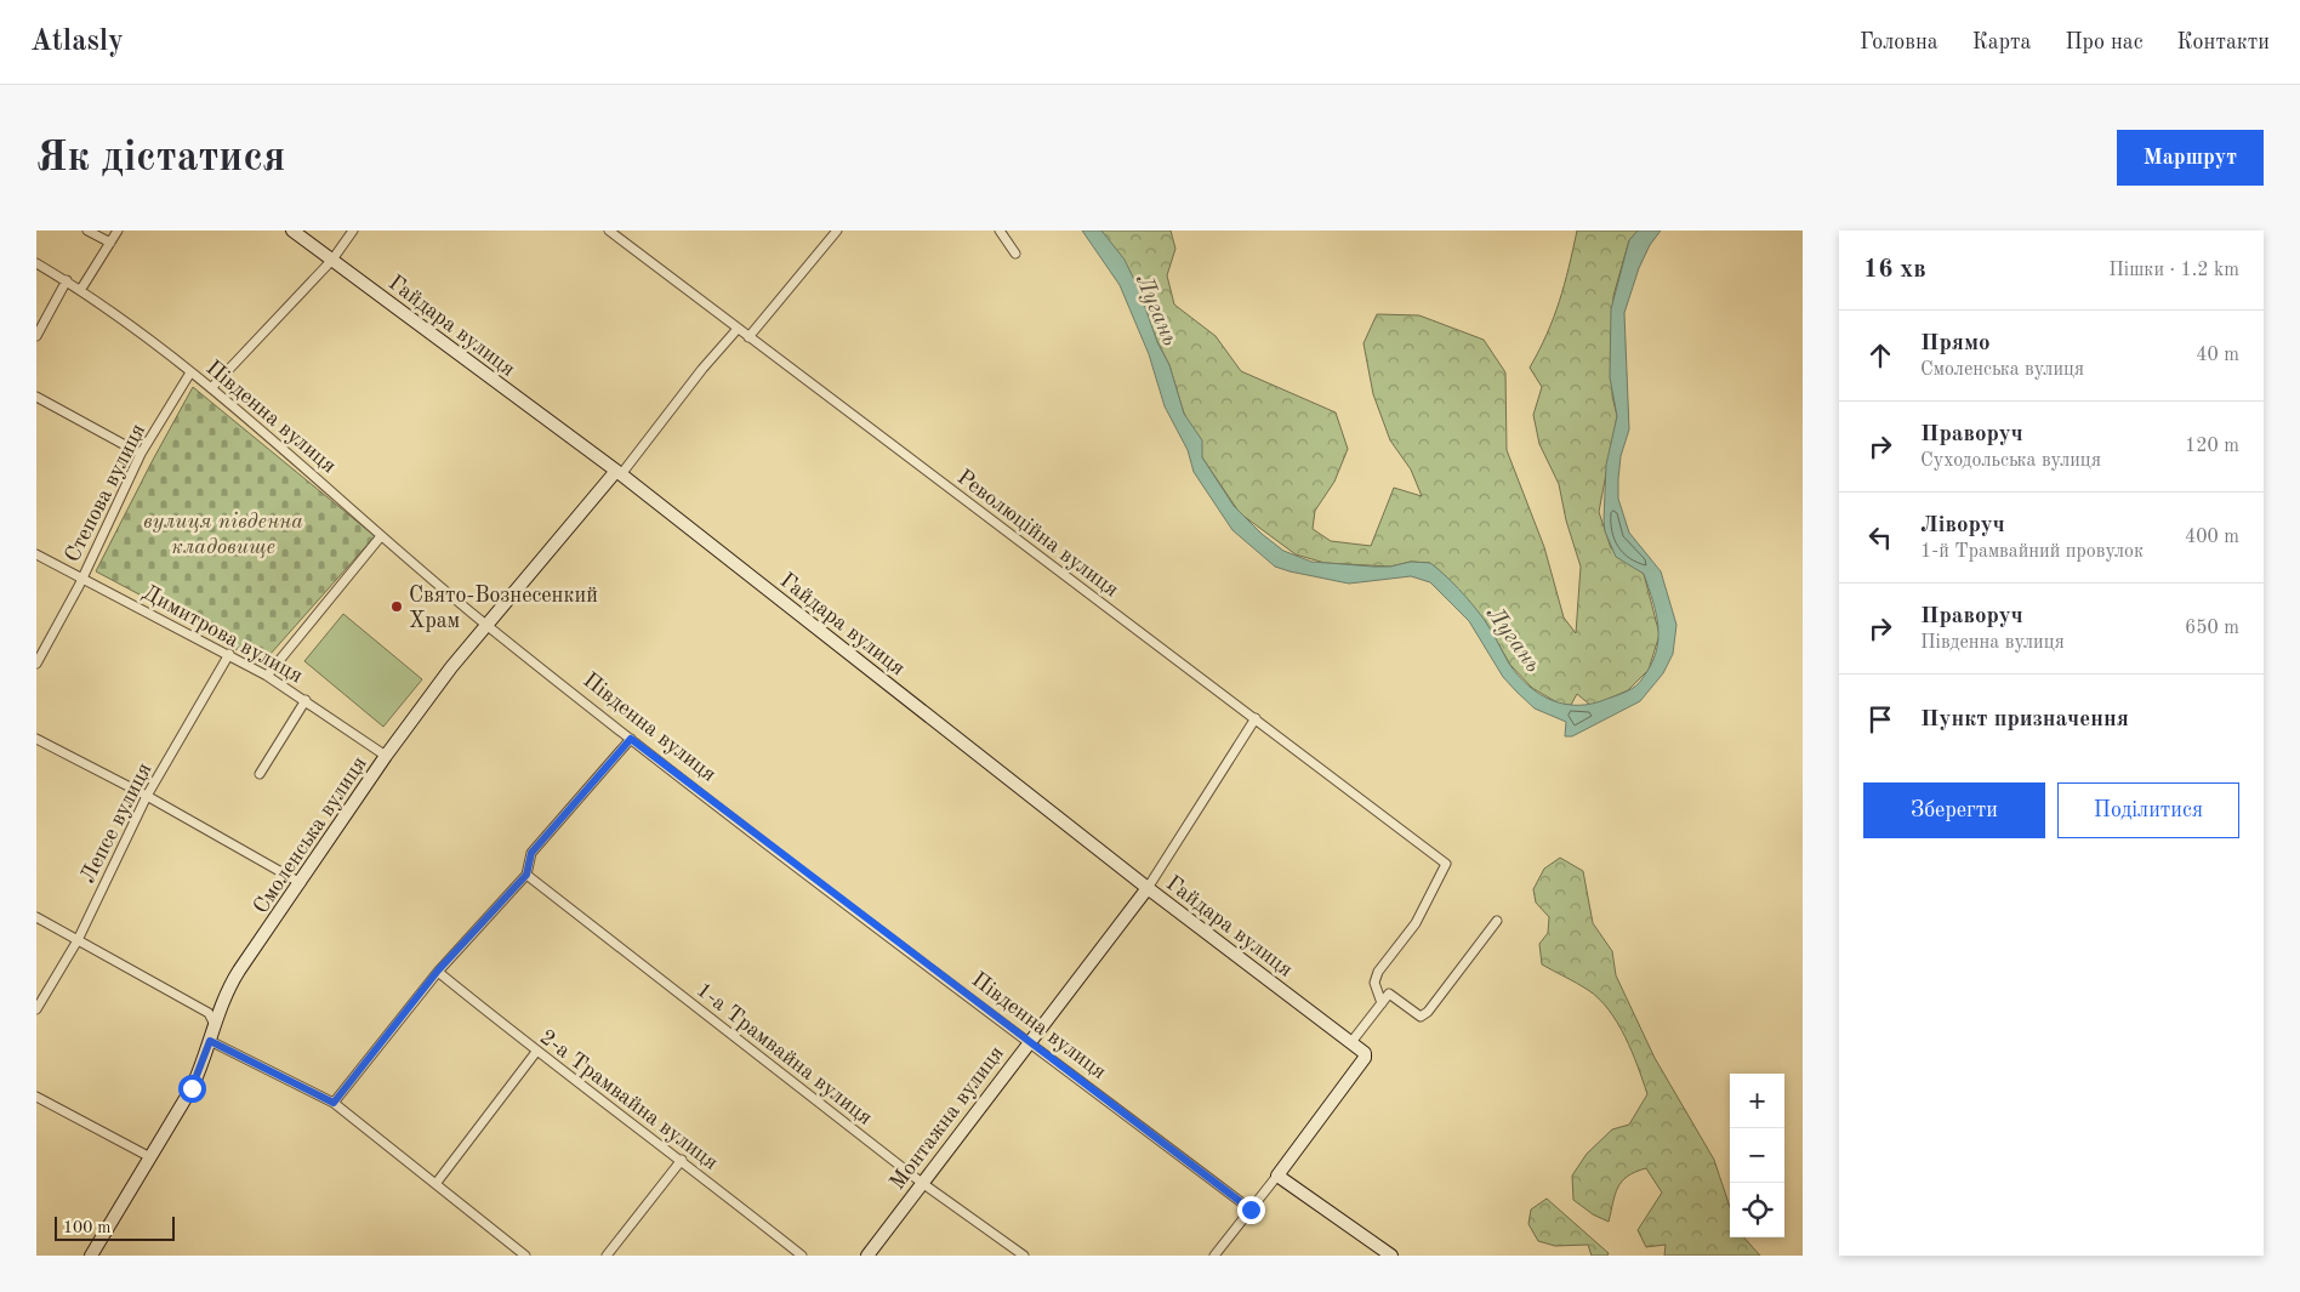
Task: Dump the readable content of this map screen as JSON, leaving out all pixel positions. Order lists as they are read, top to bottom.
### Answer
{
  "streets": {
    "street": [
      "Гайдара вулиця",
      "Південна вулиця",
      "Степова вулиця",
      "Революційна вулиця",
      "Димитрова вулиця",
      "Лепсе вулиця",
      "Смоленська вулиця",
      "1-а Трамвайна вулиця",
      "2-а Трамвайна вулиця",
      "Монтажна вулиця"
    ]
  },
  "crossings": [
    ["Гайдара вулиця", "Смоленська вулиця"],
    ["Гайдара вулиця", "Монтажна вулиця"],
    ["Південна вулиця", "Степова вулиця"],
    ["Південна вулиця", "Смоленська вулиця"],
    ["Південна вулиця", "Монтажна вулиця"],
    ["Степова вулиця", "Димитрова вулиця"],
    ["Димитрова вулиця", "Лепсе вулиця"],
    ["Димитрова вулиця", "Смоленська вулиця"],
    ["1-а Трамвайна вулиця", "Монтажна вулиця"]
  ],
  "water": ["Лугань"],
  "parks": ["вулиця південна кладовище"],
  "places": ["Свято-Вознесенкий Храм"],
  "scale_bar": "100 m",
  "page": {
    "header": "Atlasly",
    "nav": [
      "Головна",
      "Карта",
      "Про нас",
      "Контакти"
    ],
    "buttons": [
      "Маршрут",
      ["Зберегти", "Поділитися"]
    ],
    "title": "Як дістатися",
    "heading": ["16 хв", "Пішки · 1.2 km"],
    "list": [
      ["Прямо", "Смоленська вулиця", "40 m"],
      ["Праворуч", "Суходольська вулиця", "120 m"],
      ["Ліворуч", "1-й Трамвайний провулок", "400 m"],
      ["Праворуч", "Південна вулиця", "650 m"],
      "Пункт призначення"
    ],
    "map_buttons": ["+", "−"],
    "scale": "100 m"
  }
}
